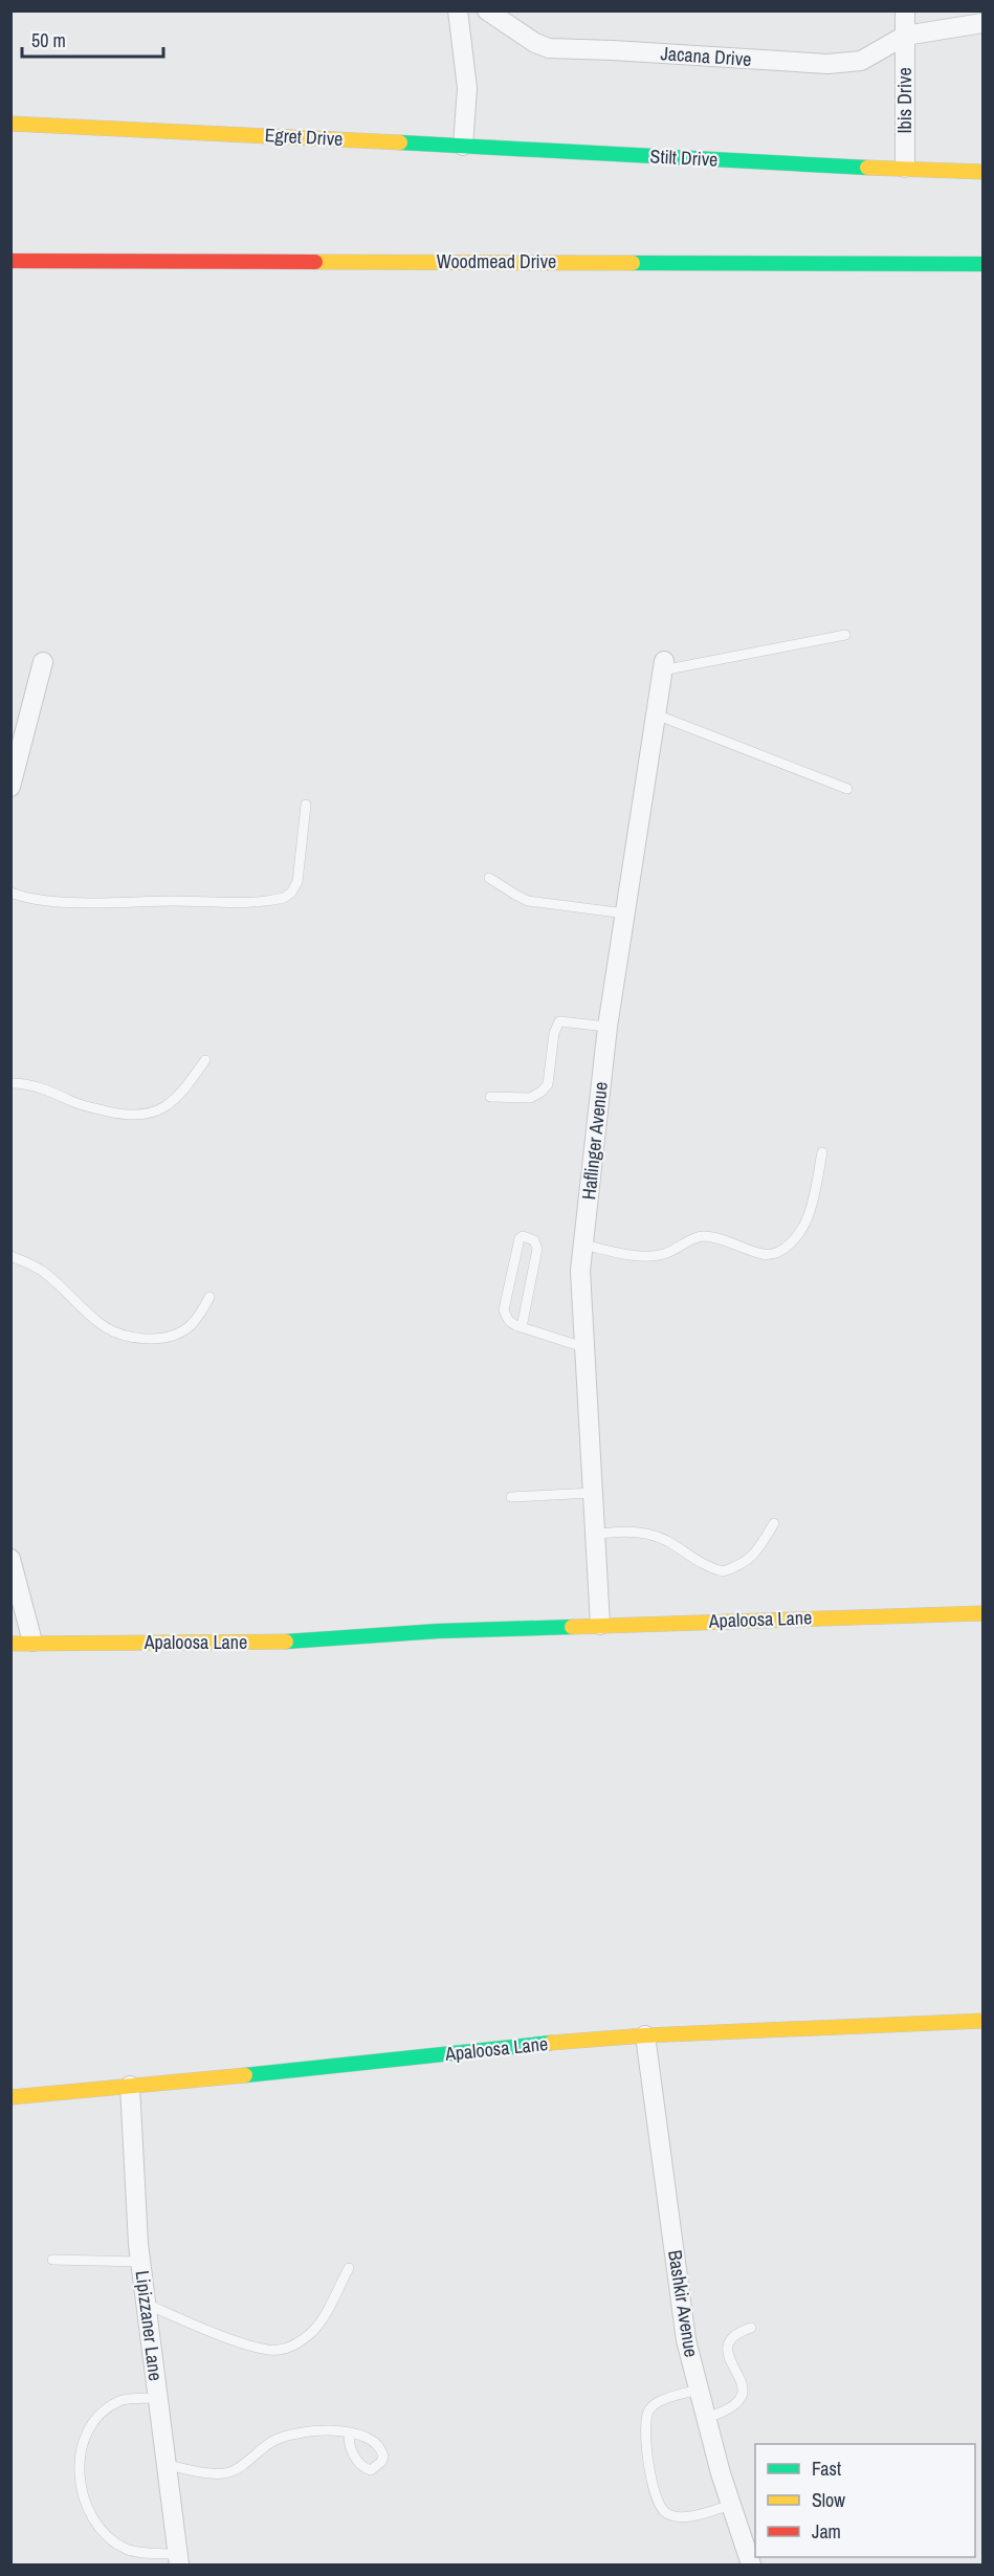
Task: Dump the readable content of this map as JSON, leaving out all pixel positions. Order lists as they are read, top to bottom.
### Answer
{
  "streets": {
    "street": [
      "Jacana Drive",
      "Ibis Drive",
      "Egret Drive",
      "Stilt Drive",
      "Woodmead Drive",
      "Haflinger Avenue",
      "Apaloosa Lane",
      "Bashkir Avenue",
      "Lipizzaner Lane"
    ]
  },
  "crossings": [
    ["Jacana Drive", "Ibis Drive"],
    ["Ibis Drive", "Stilt Drive"],
    ["Egret Drive", "Stilt Drive"],
    ["Haflinger Avenue", "Apaloosa Lane"],
    ["Apaloosa Lane", "Bashkir Avenue"],
    ["Apaloosa Lane", "Lipizzaner Lane"]
  ],
  "legend": ["Fast", "Slow", "Jam"],
  "scale_bar": "50 m"
}
